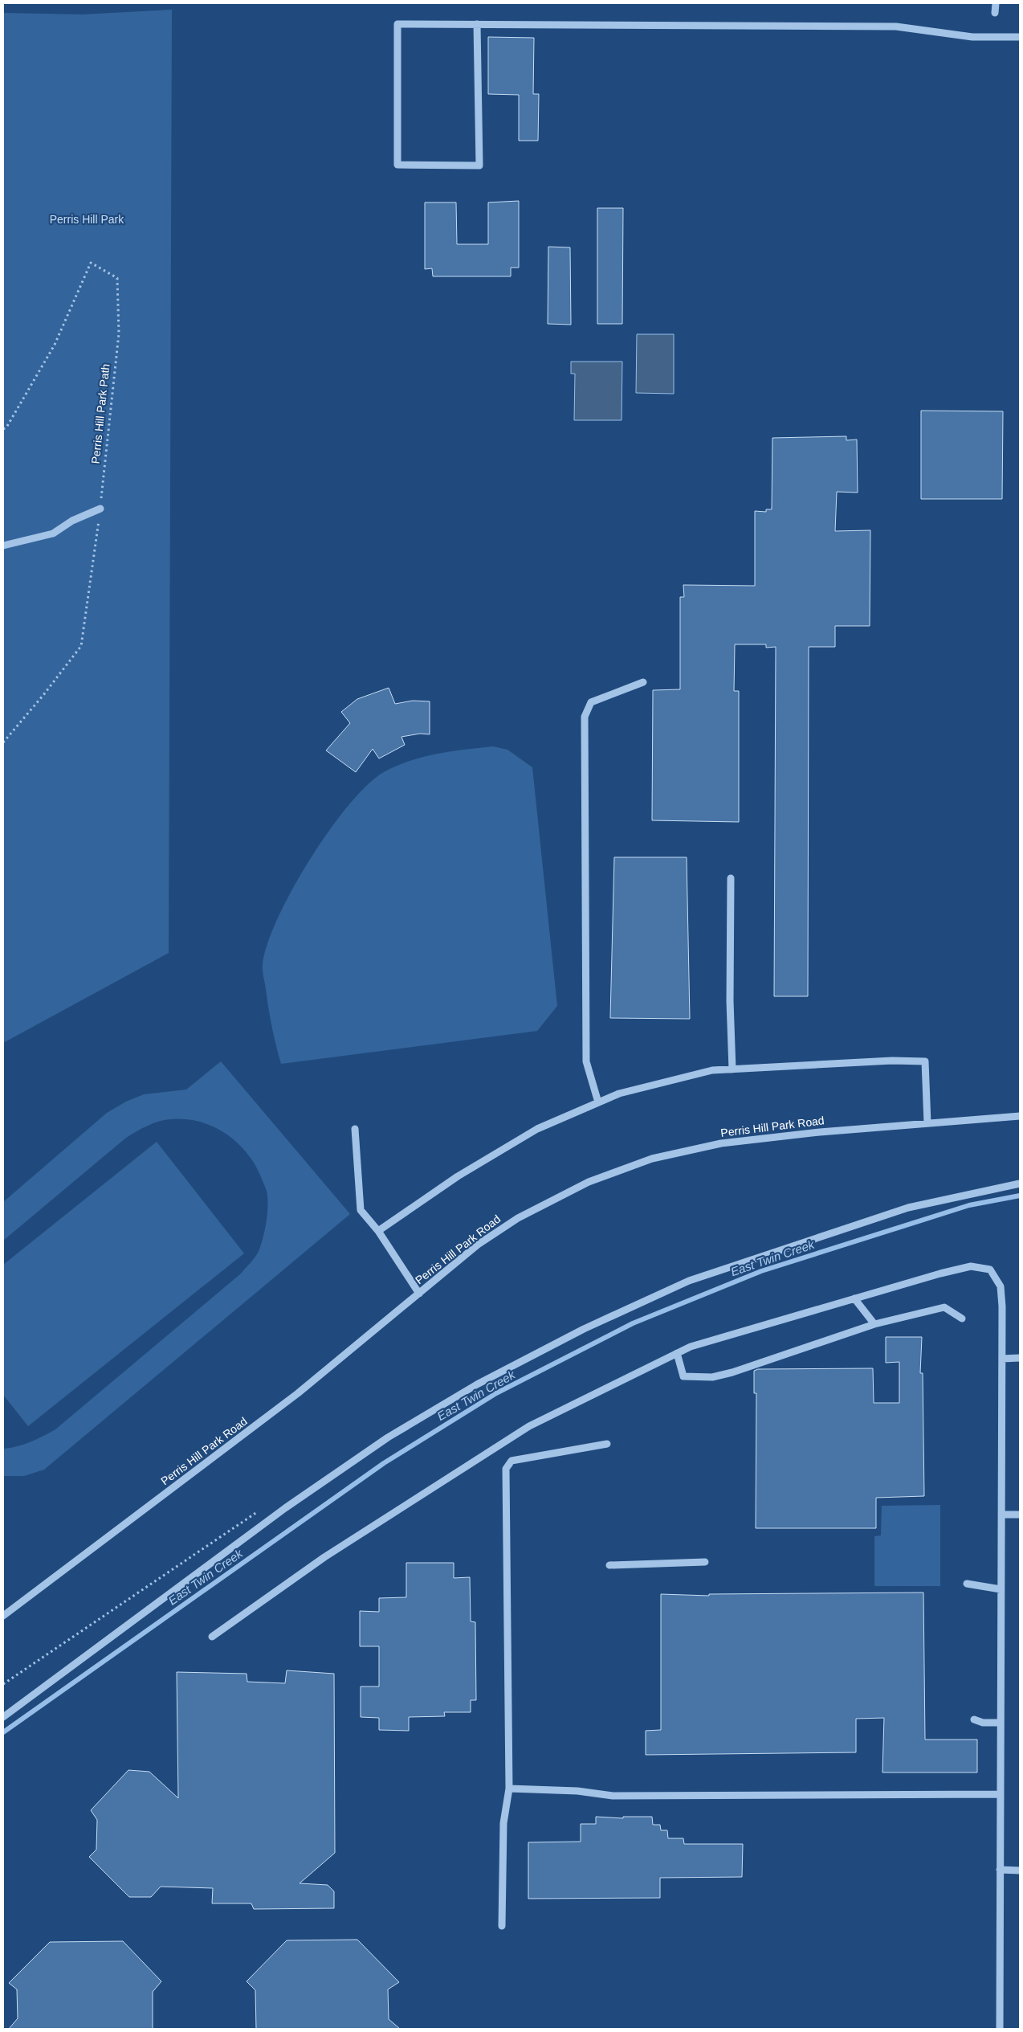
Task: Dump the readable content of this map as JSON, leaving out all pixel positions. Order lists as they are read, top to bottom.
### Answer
{
  "streets": {
    "street": ["Perris Hill Park Road"],
    "path": ["Perris Hill Park Path"]
  },
  "water": ["East Twin Creek"],
  "parks": ["Perris Hill Park"]
}
